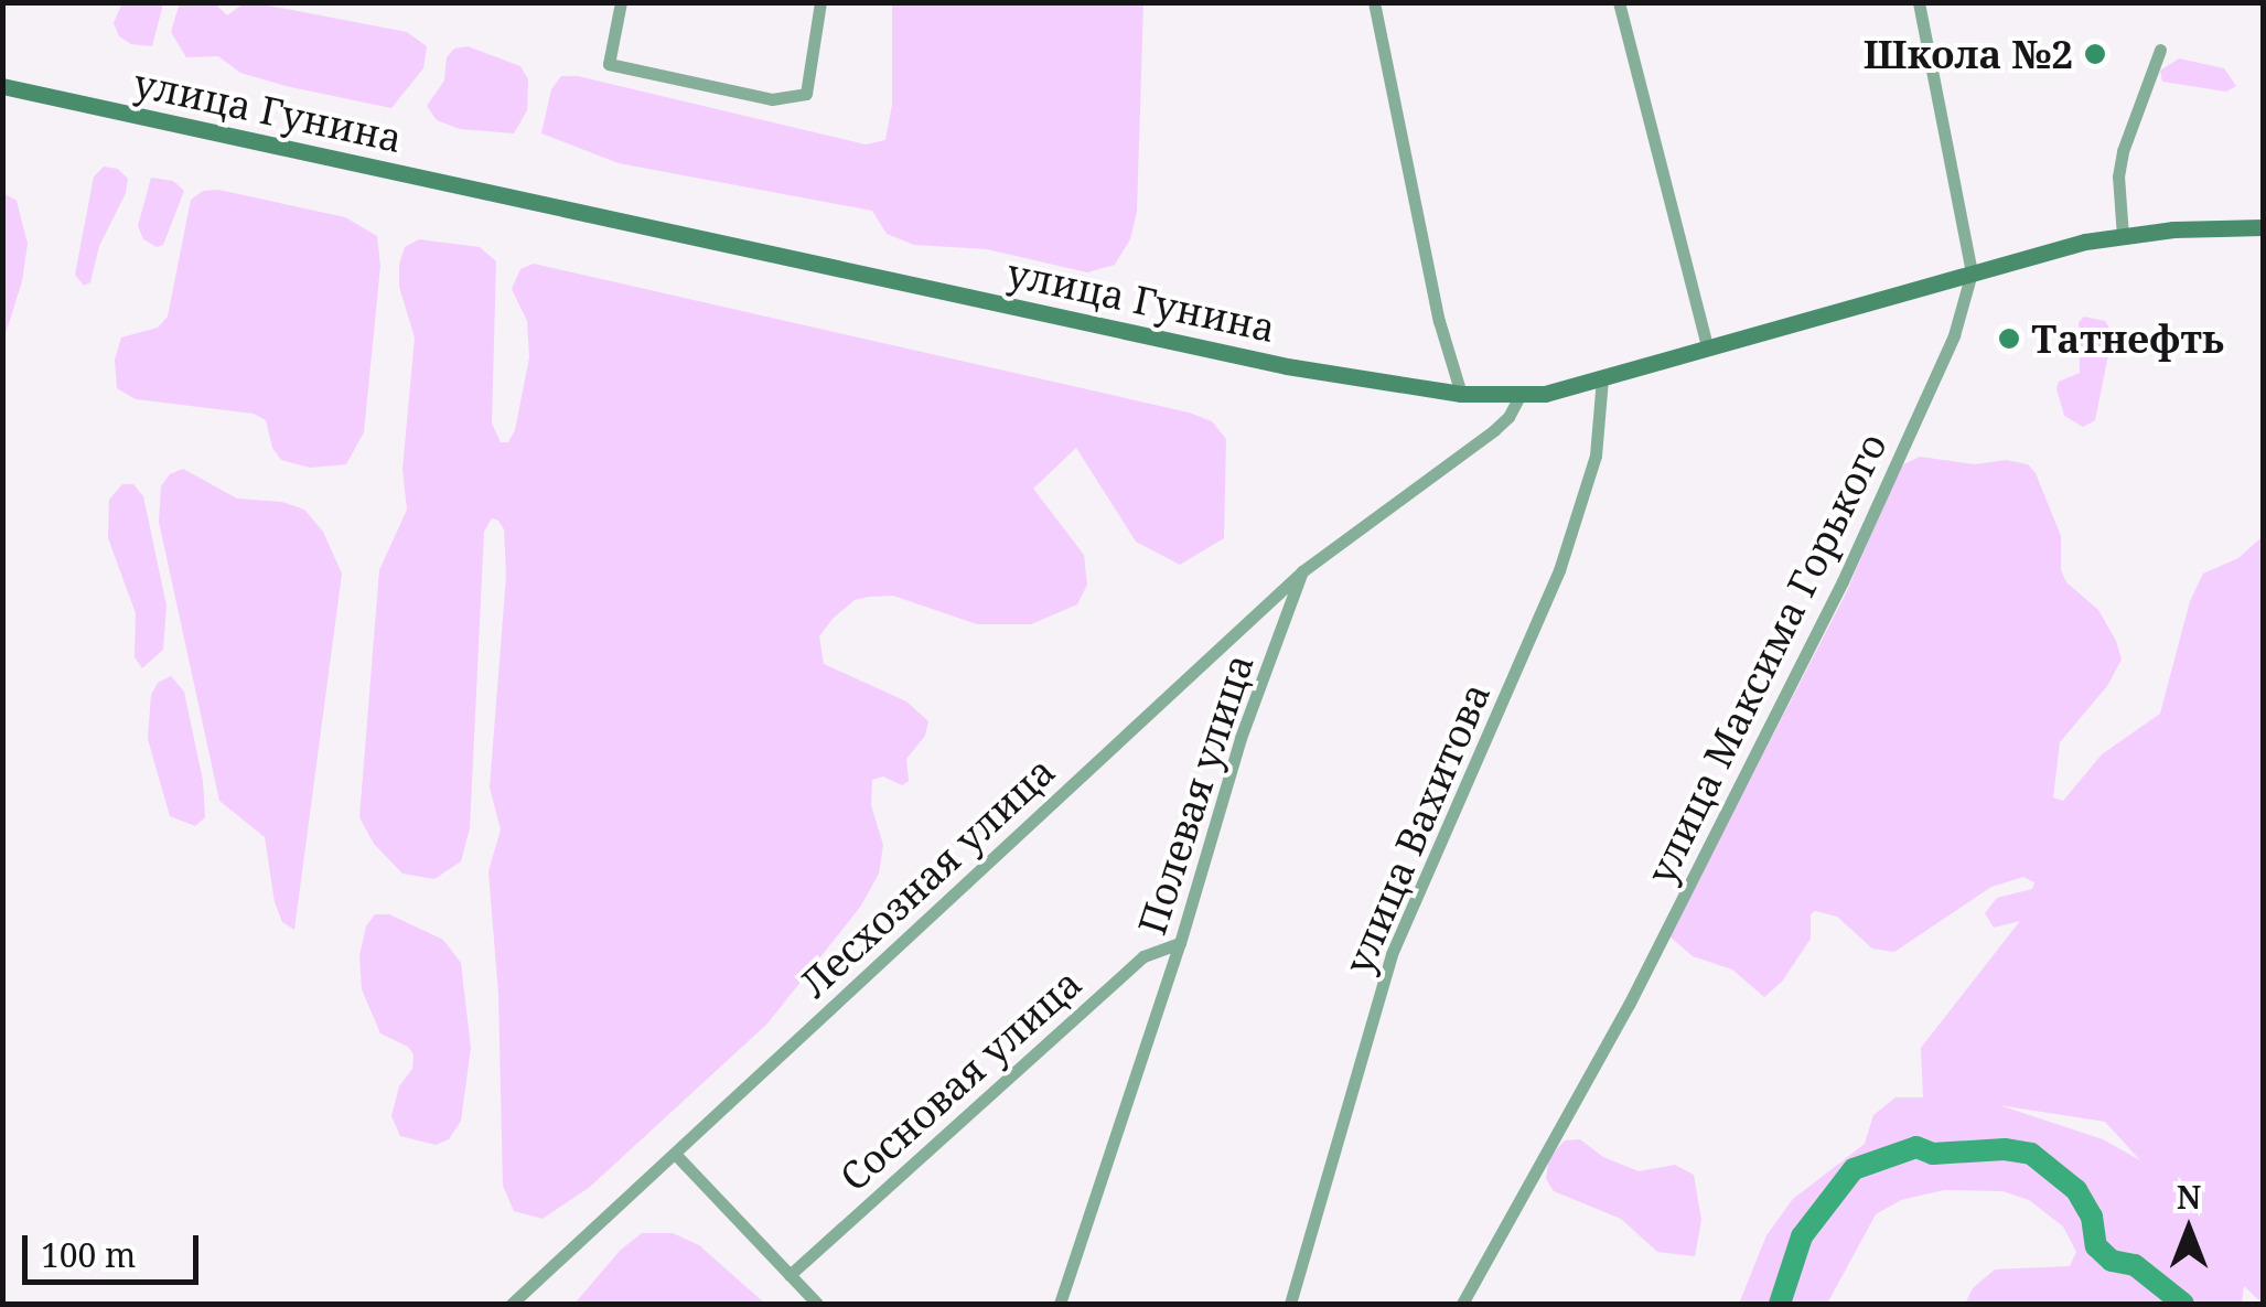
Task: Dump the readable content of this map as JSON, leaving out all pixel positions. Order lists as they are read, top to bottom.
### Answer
{
  "streets": {
    "main road": ["улица Гунина"],
    "street": [
      "улица Максима Горького",
      "Полевая улица",
      "улица Вахитова",
      "Лесхозная улица",
      "Сосновая улица"
    ]
  },
  "crossings": [
    ["улица Гунина", "улица Максима Горького"],
    ["улица Гунина", "улица Вахитова"],
    ["Полевая улица", "Лесхозная улица"],
    ["Полевая улица", "Сосновая улица"]
  ],
  "places": ["Школа №2", "Татнефть"],
  "scale_bar": "100 m",
  "north": "top"
}
